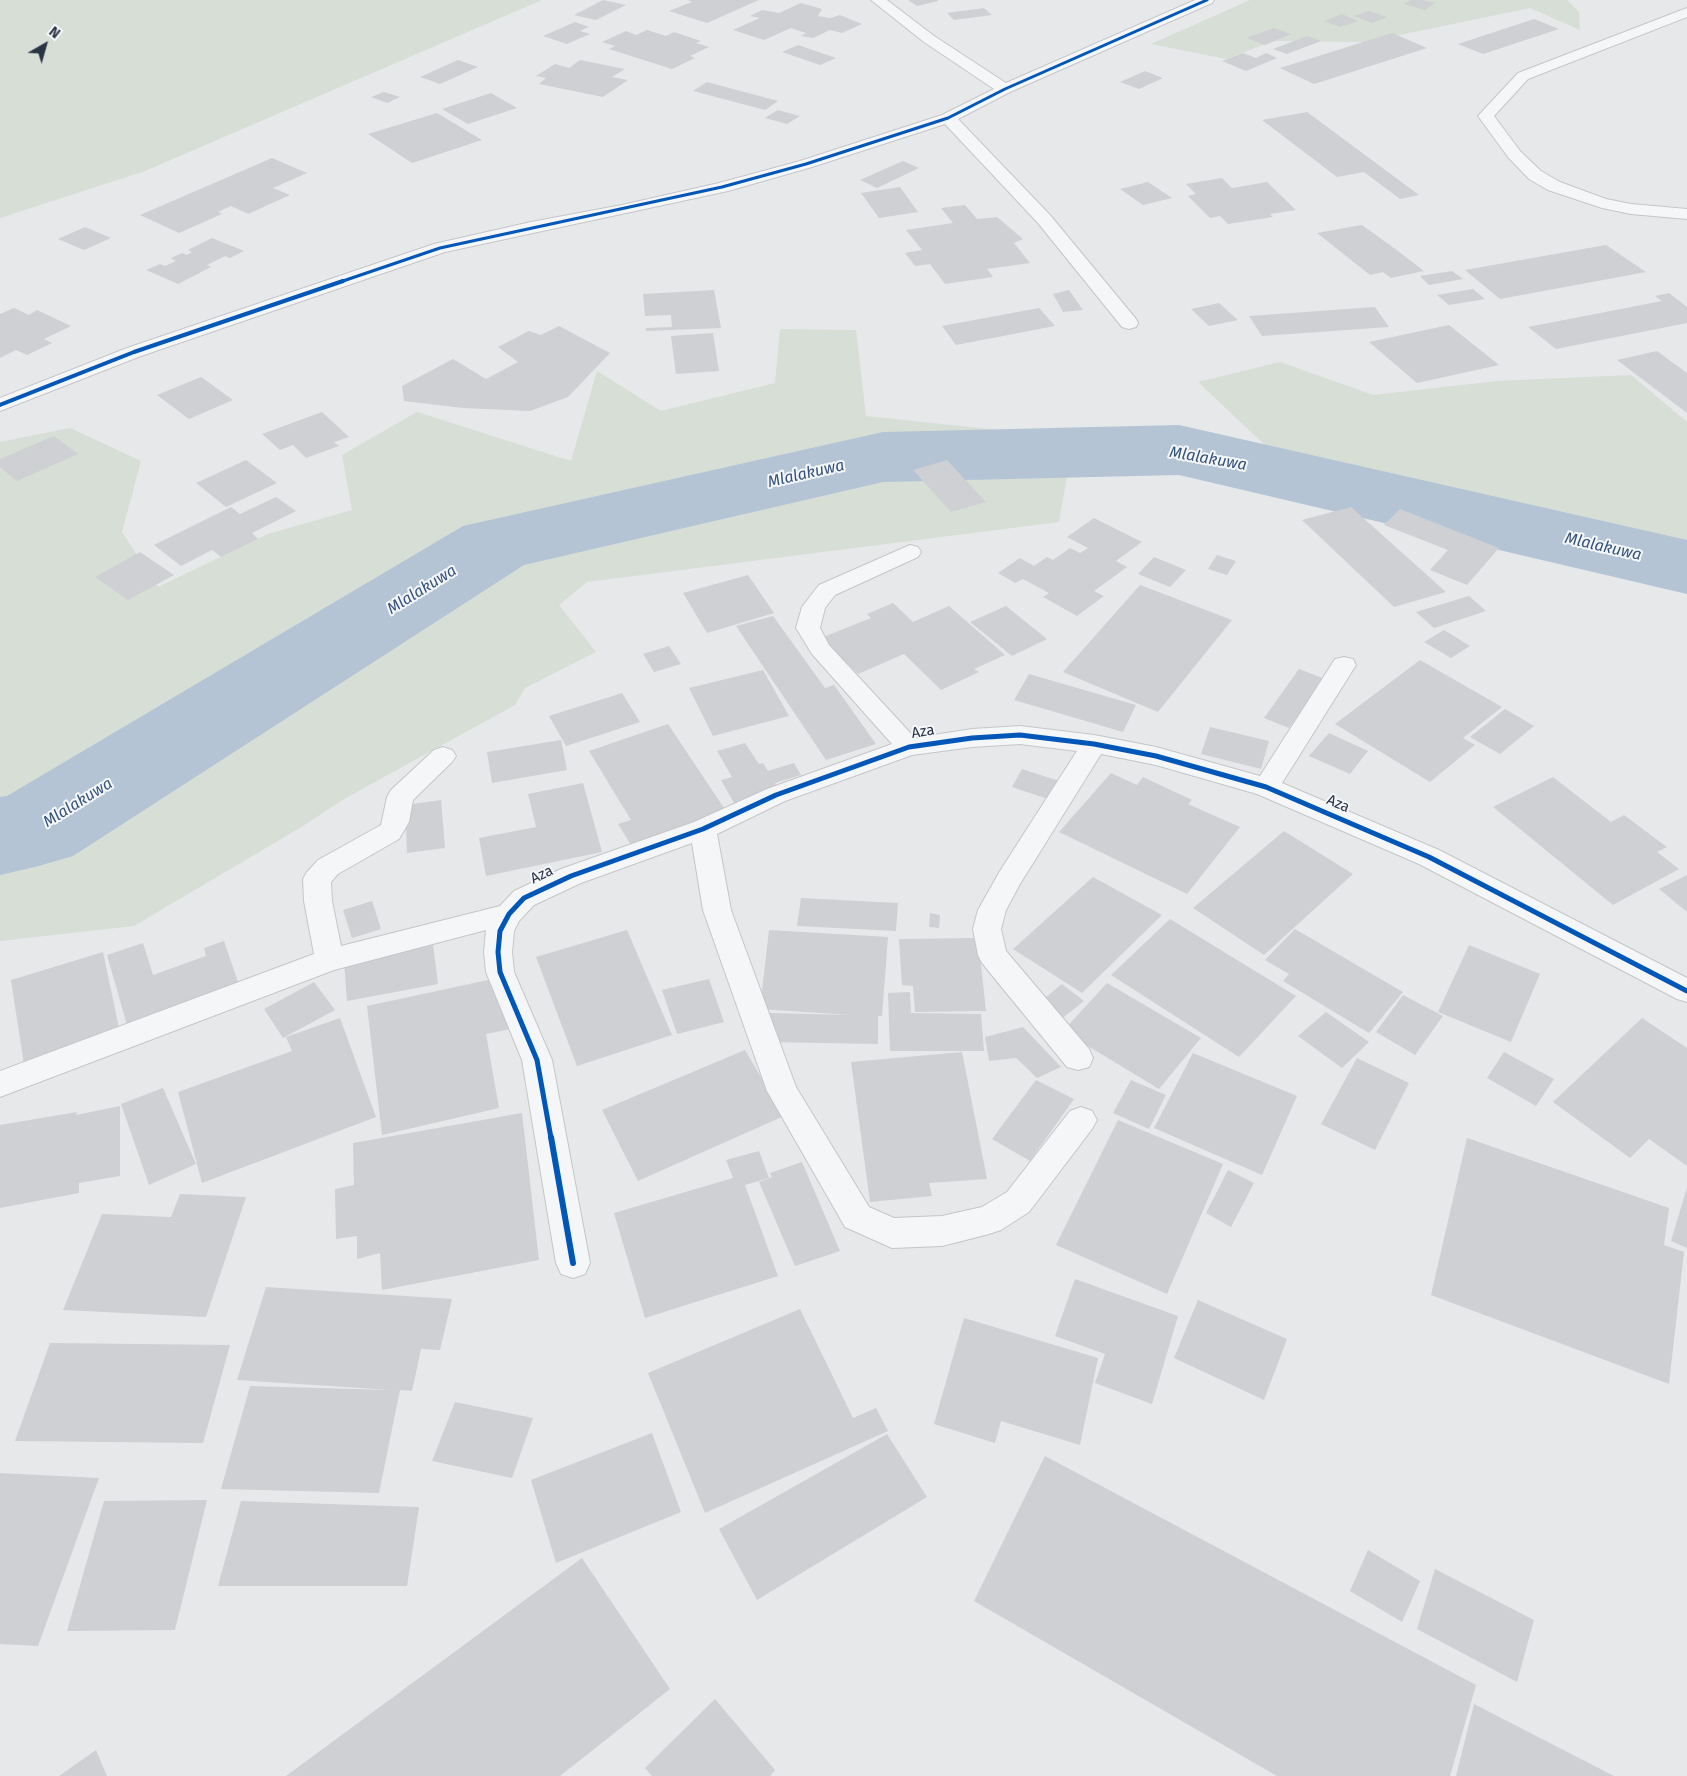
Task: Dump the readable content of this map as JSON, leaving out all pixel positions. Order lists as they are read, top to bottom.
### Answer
{
  "streets": {
    "street": ["Aza"]
  },
  "water": ["Mlalakuwa"],
  "north": "top right"
}
